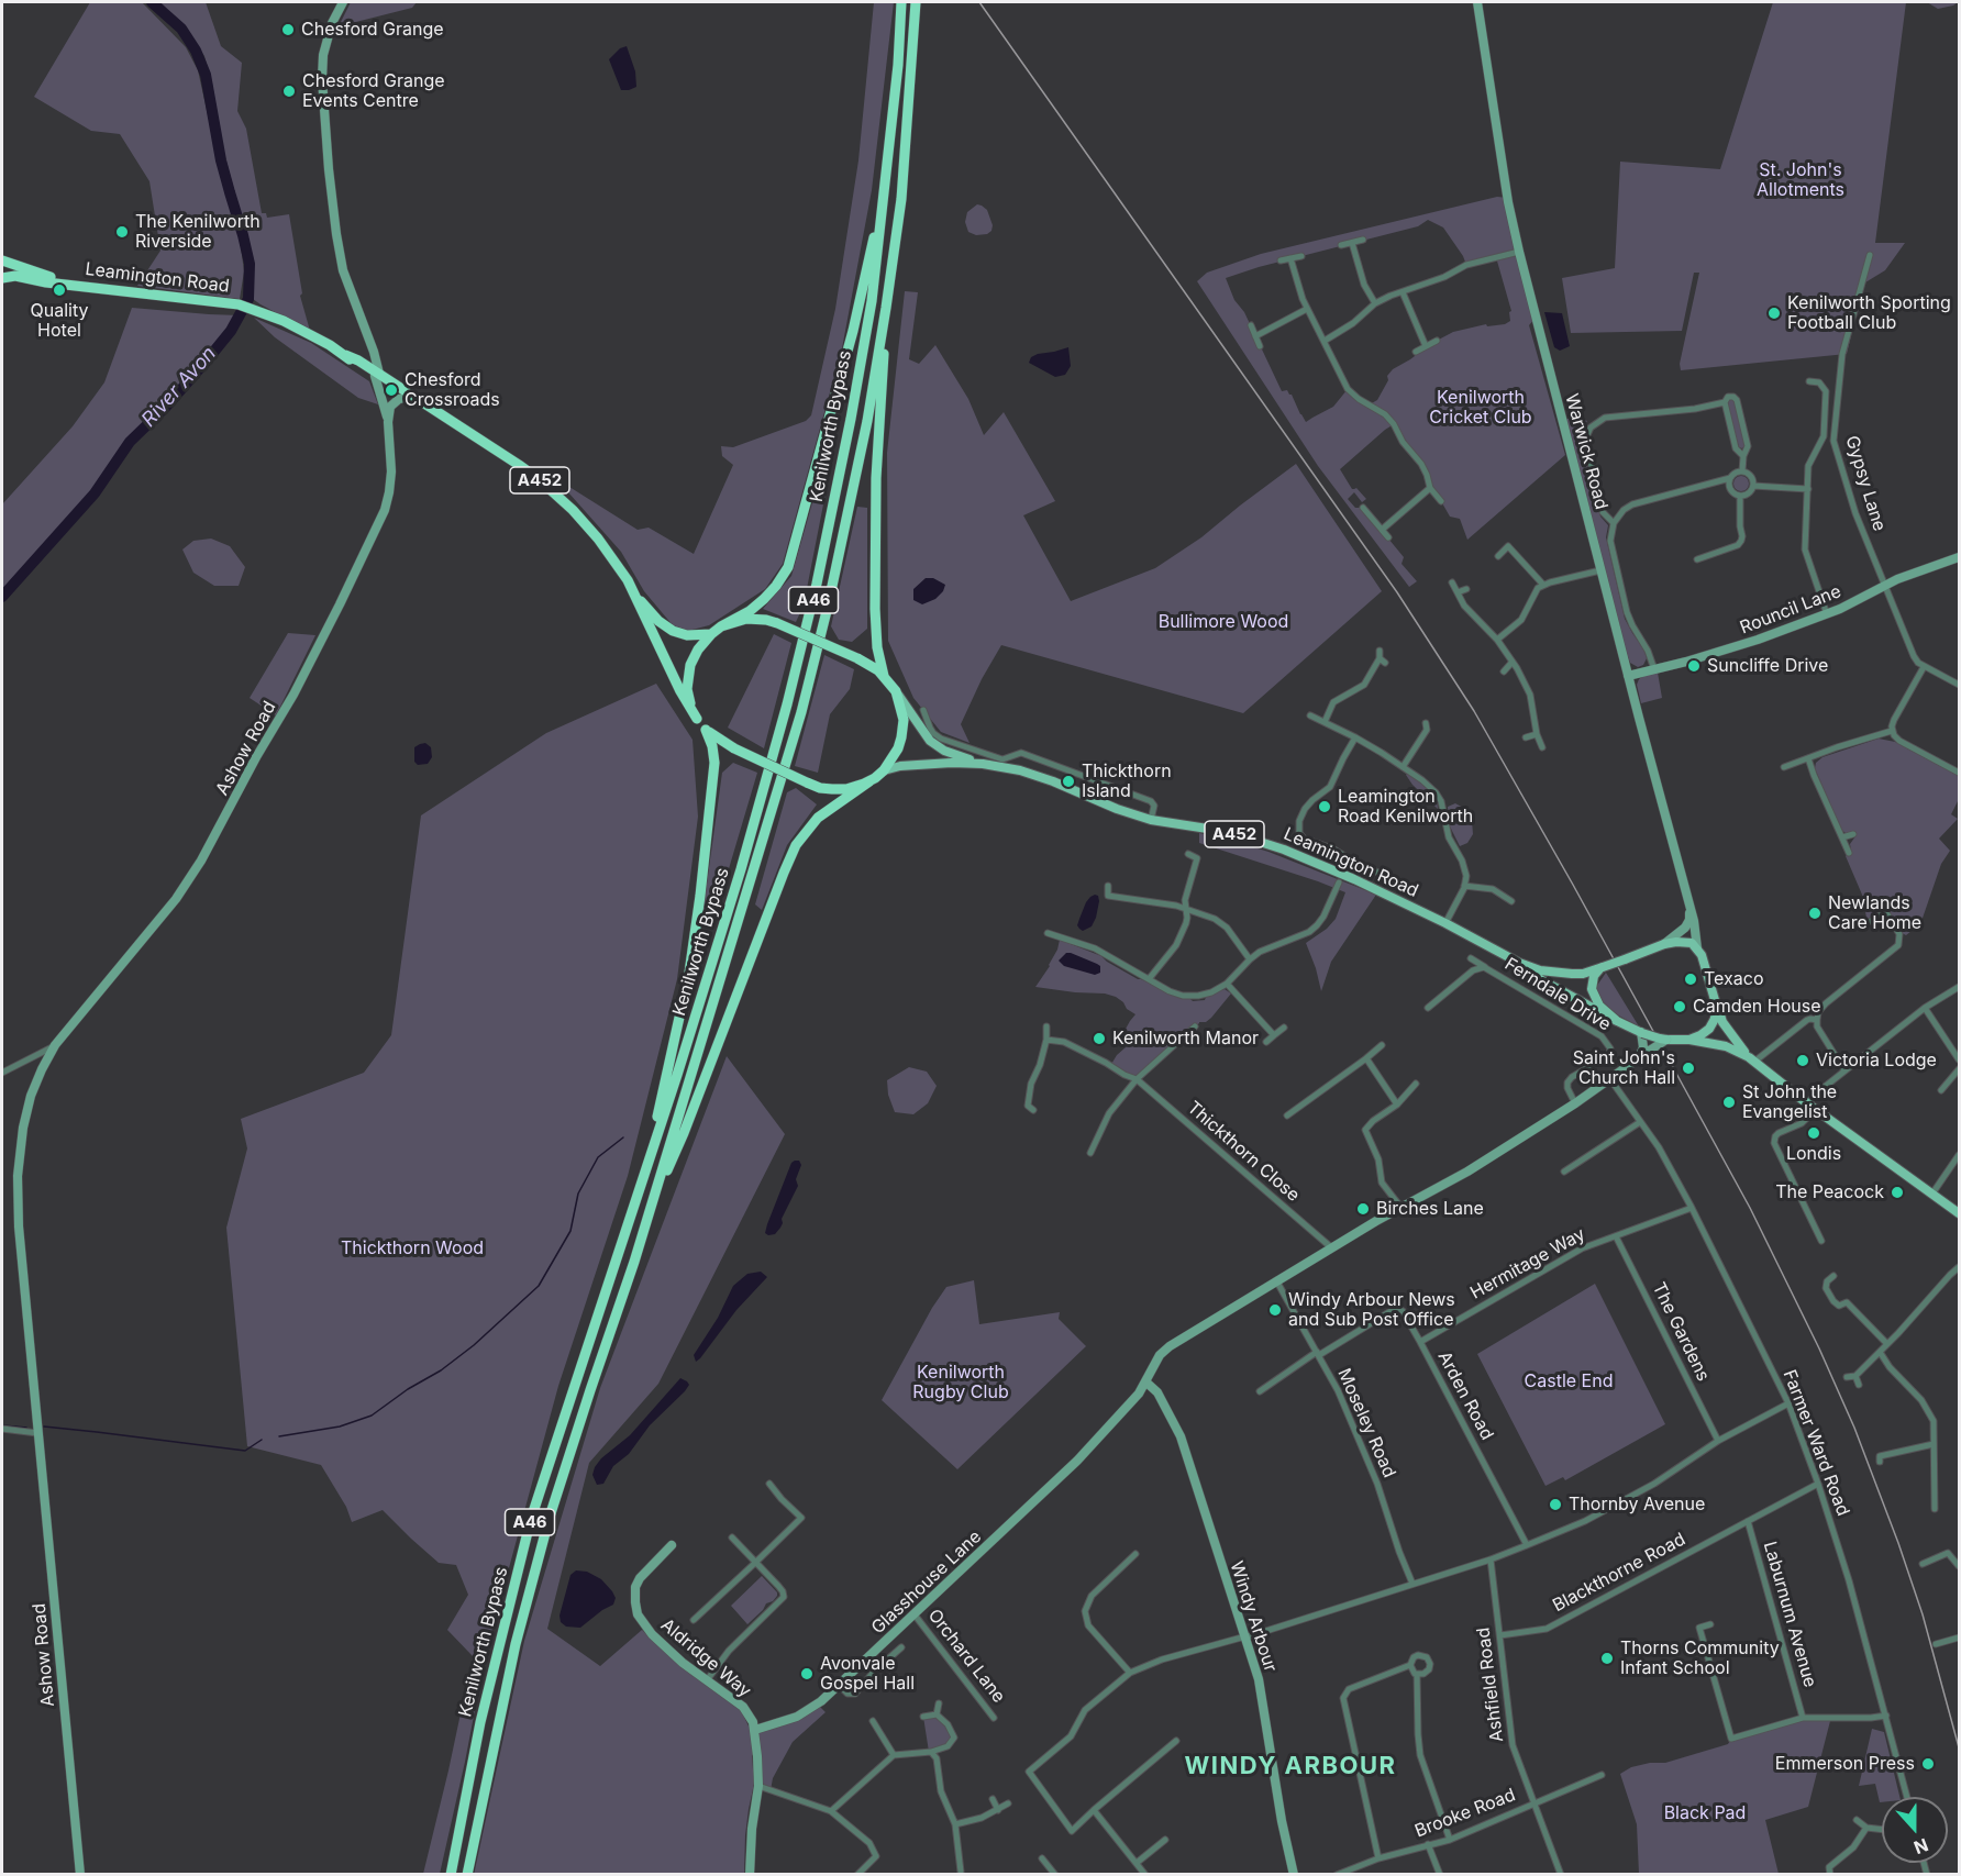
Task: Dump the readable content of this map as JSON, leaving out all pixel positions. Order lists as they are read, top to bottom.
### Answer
{
  "streets": {
    "highway": [
      "Leamington Road",
      "Kenilworth Bypass",
      "A452",
      "A46"
    ],
    "street": [
      "Warwick Road",
      "Gypsy Lane",
      "Rouncil Lane",
      "Ashow Road",
      "Ferndale Drive",
      "Thickthorn Close",
      "Hermitage Way",
      "The Gardens",
      "Arden Road",
      "Moseley Road",
      "Farmer Ward Road",
      "Blackthorne Road",
      "Glasshouse Lane",
      "Laburnum Avenue",
      "Windy Arbour",
      "Orchard Lane",
      "Aldridge Way",
      "Ashfield Road",
      "Brooke Road"
    ]
  },
  "crossings": [
    ["Leamington Road", "Warwick Road"],
    ["Leamington Road", "A452"],
    ["Leamington Road", "Ashow Road"],
    ["Warwick Road", "A452"],
    ["Warwick Road", "Rouncil Lane"],
    ["Gypsy Lane", "Rouncil Lane"],
    ["Hermitage Way", "The Gardens"],
    ["Hermitage Way", "Arden Road"],
    ["Hermitage Way", "Farmer Ward Road"],
    ["Arden Road", "Moseley Road"],
    ["Farmer Ward Road", "Blackthorne Road"],
    ["Blackthorne Road", "Laburnum Avenue"],
    ["Blackthorne Road", "Ashfield Road"],
    ["Glasshouse Lane", "Windy Arbour"],
    ["Glasshouse Lane", "Orchard Lane"],
    ["Glasshouse Lane", "Aldridge Way"],
    ["Ashfield Road", "Brooke Road"]
  ],
  "districts": ["WINDY ARBOUR"],
  "water": ["River Avon"],
  "parks": [
    "St. John's Allotments",
    "Kenilworth Cricket Club",
    "Bullimore Wood",
    "Thickthorn Wood",
    "Kenilworth Rugby Club",
    "Castle End",
    "Black Pad"
  ],
  "places": [
    "Chesford Grange",
    "Chesford Grange Events Centre",
    "The Kenilworth Riverside",
    "Quality Hotel",
    "Kenilworth Sporting Football Club",
    "Chesford Crossroads",
    "Suncliffe Drive",
    "Thickthorn Island",
    "Leamington Road Kenilworth",
    "Newlands Care Home",
    "Texaco",
    "Camden House",
    "Kenilworth Manor",
    "Victoria Lodge",
    "Saint John's Church Hall",
    "St John the Evangelist",
    "Londis",
    "The Peacock",
    "Birches Lane",
    "Windy Arbour News and Sub Post Office",
    "Thornby Avenue",
    "Thorns Community Infant School",
    "Avonvale Gospel Hall",
    "Emmerson Press"
  ],
  "north": "bottom"
}
